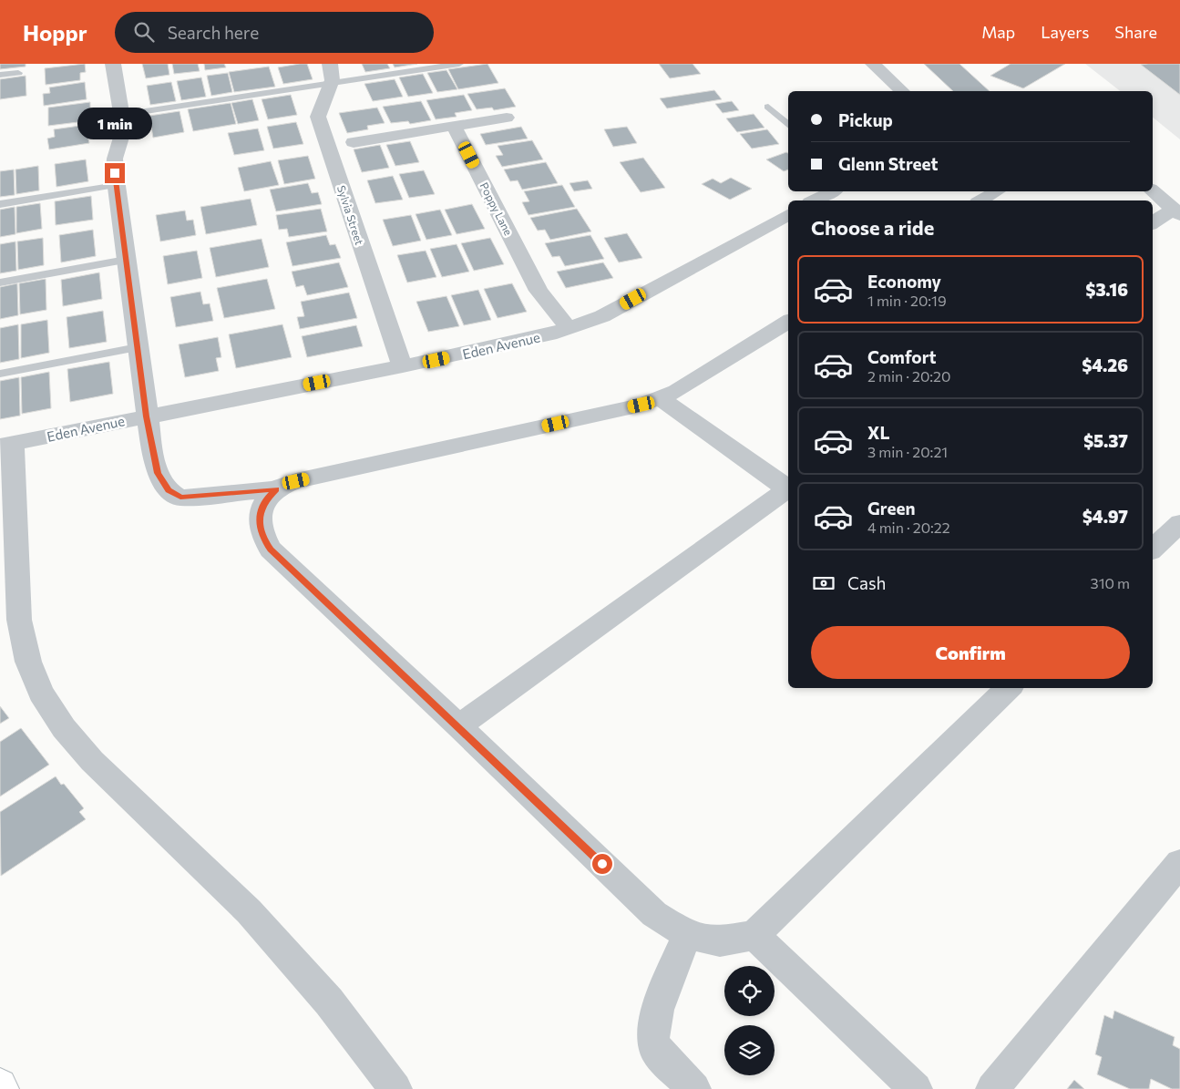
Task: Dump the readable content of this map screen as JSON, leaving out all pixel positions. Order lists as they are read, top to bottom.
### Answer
{
  "streets": {
    "street": ["Poppy Lane", "Sylvia Street", "Eden Avenue"]
  },
  "crossings": [
    ["Poppy Lane", "Eden Avenue"],
    ["Sylvia Street", "Eden Avenue"]
  ],
  "page": {
    "header": "Hoppr",
    "search": "Search here",
    "nav": ["Map", "Layers", "Share"],
    "banner": ["Pickup", "Glenn Street"],
    "bubble": "1 min",
    "heading": "Choose a ride",
    "list": [
      {
        "name": "Economy",
        "note": "1 min · 20:19",
        "value": "$3.16"
      },
      {
        "name": "Comfort",
        "note": "2 min · 20:20",
        "value": "$4.26"
      },
      {
        "name": "XL",
        "note": "3 min · 20:21",
        "value": "$5.37"
      },
      {
        "name": "Green",
        "note": "4 min · 20:22",
        "value": "$4.97"
      }
    ],
    "pay": ["Cash", "310 m"],
    "buttons": "Confirm"
  }
}
